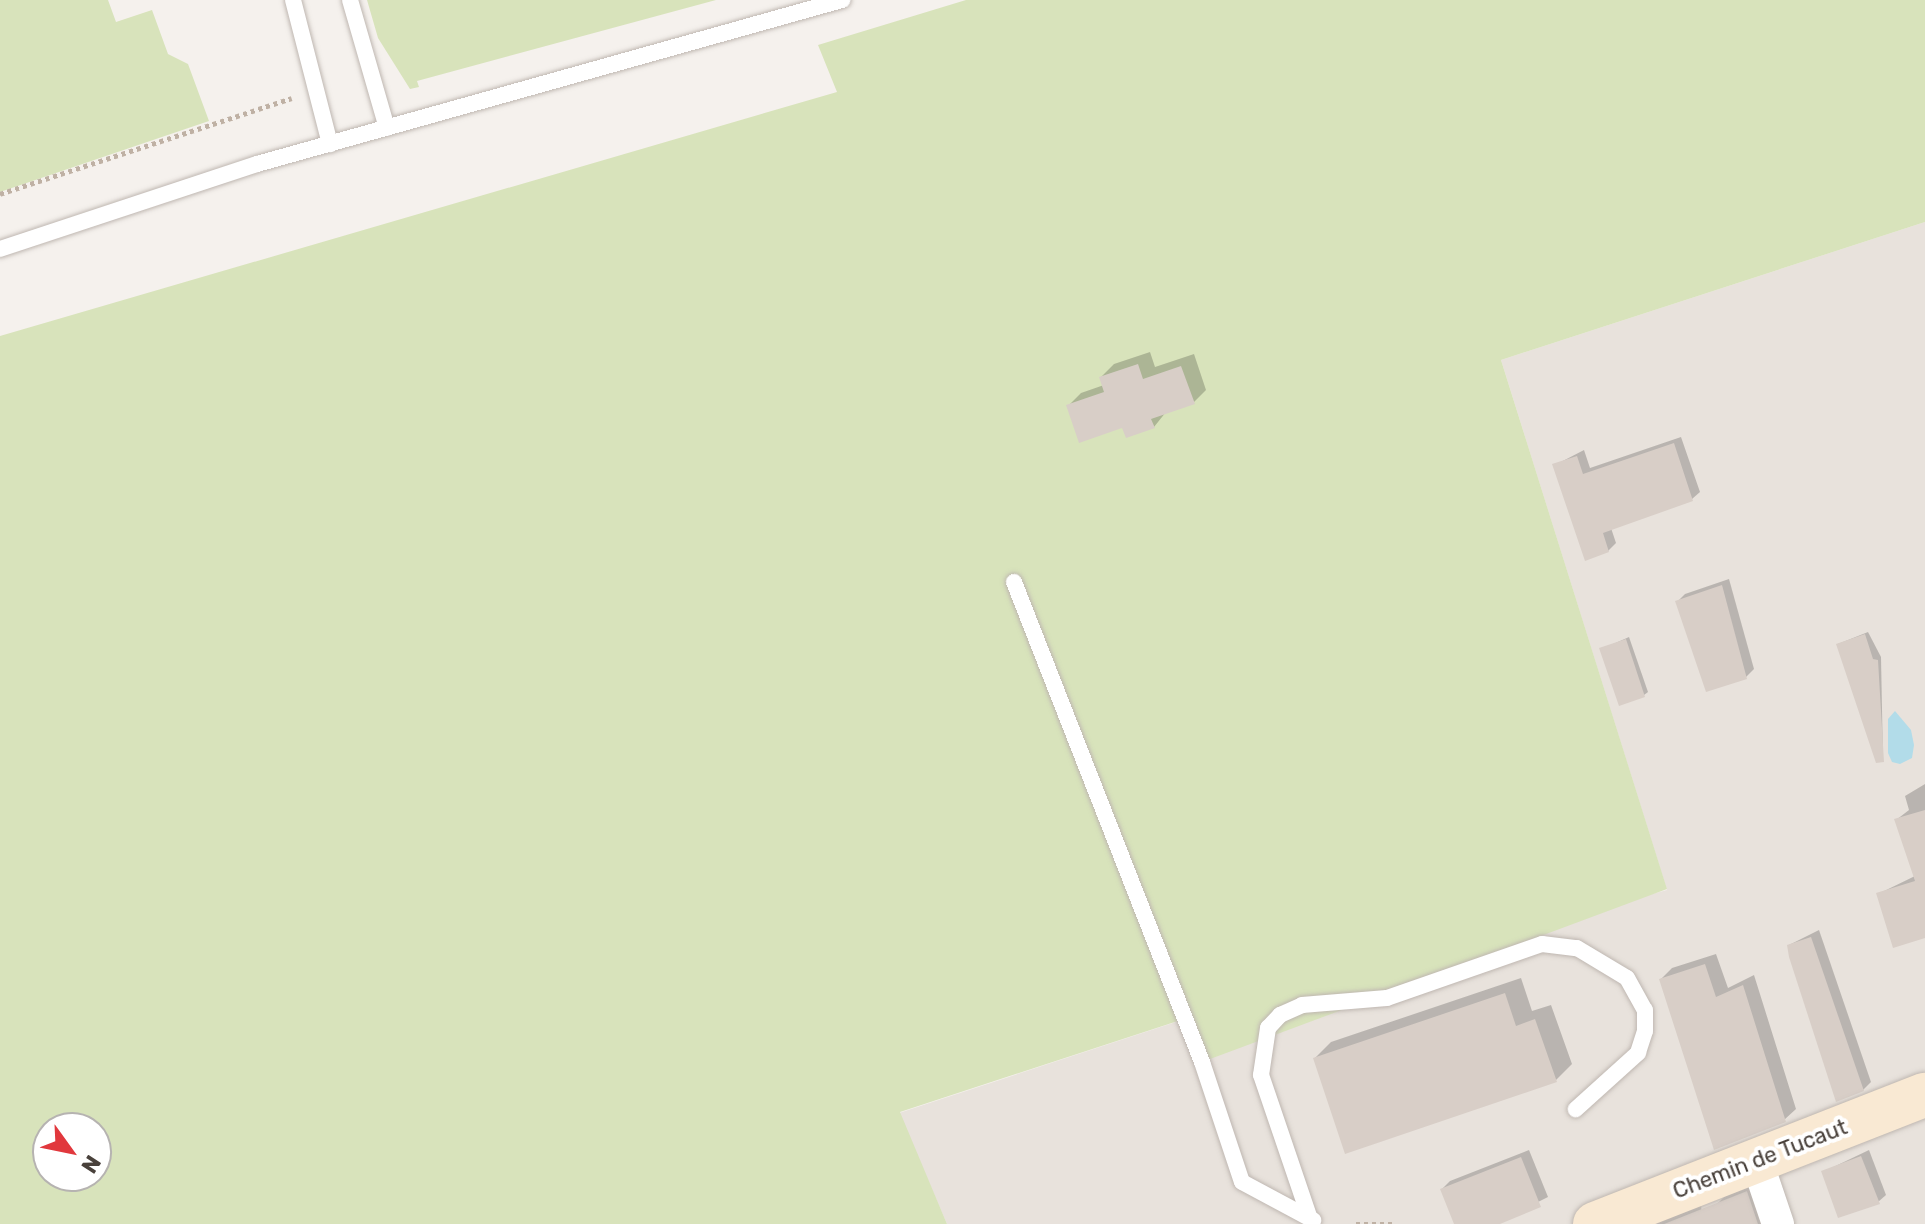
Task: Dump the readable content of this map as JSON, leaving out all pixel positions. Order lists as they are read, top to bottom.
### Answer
{
  "streets": {
    "main road": ["Chemin de Tucaut"]
  },
  "north": "bottom right"
}
